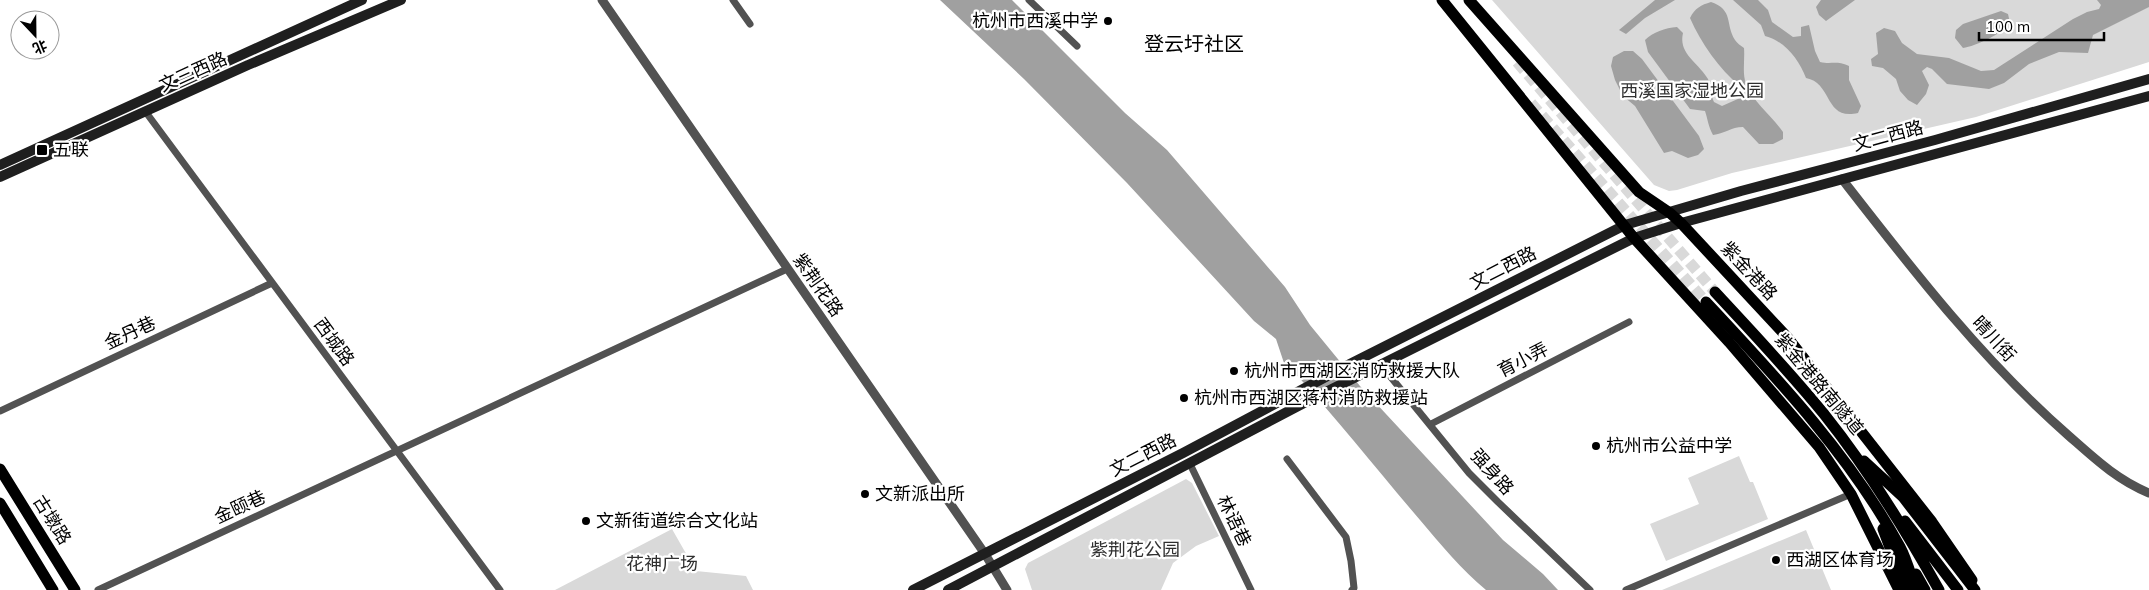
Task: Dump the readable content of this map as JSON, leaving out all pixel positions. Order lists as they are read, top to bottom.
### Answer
{
  "streets": {
    "main road": [
      "文三西路",
      "文二西路",
      "紫金港路",
      "紫金港路南隧道",
      "古墩路"
    ],
    "street": [
      "紫荆花路",
      "金丹巷",
      "晴川街",
      "西城路",
      "育小弄",
      "强身路",
      "金颐巷",
      "林语巷"
    ]
  },
  "crossings": [
    ["文三西路", "西城路"],
    ["文二西路", "紫金港路"],
    ["文二西路", "紫荆花路"],
    ["文二西路", "晴川街"],
    ["文二西路", "强身路"],
    ["文二西路", "林语巷"],
    ["紫荆花路", "金颐巷"],
    ["金丹巷", "西城路"],
    ["西城路", "金颐巷"],
    ["育小弄", "强身路"]
  ],
  "districts": ["登云圩社区"],
  "parks": ["西溪国家湿地公园", "紫荆花公园", "花神广场"],
  "places": {
    "other": [
      "杭州市西溪中学",
      "杭州市西湖区消防救援大队",
      "杭州市西湖区蒋村消防救援站",
      "杭州市公益中学",
      "文新派出所",
      "文新街道综合文化站",
      "西湖区体育场"
    ],
    "transit": ["五联"]
  },
  "scale_bar": "100 m",
  "north": "bottom"
}
